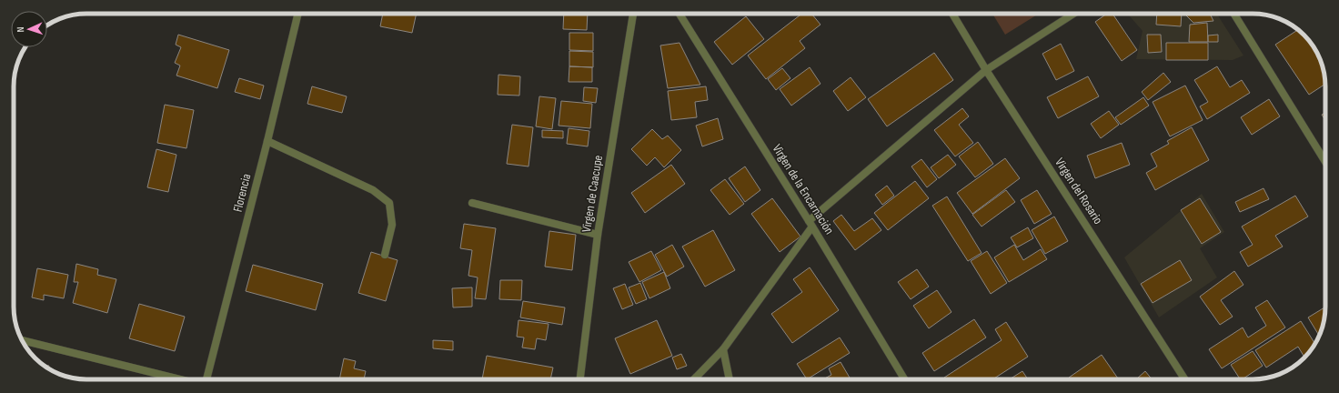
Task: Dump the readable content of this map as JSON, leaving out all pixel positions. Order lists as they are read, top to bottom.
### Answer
{
  "streets": {
    "street": [
      "Virgen de la Encarnación",
      "Virgen del Rosario",
      "Florencia",
      "Virgen de Caacupe"
    ]
  },
  "north": "left"
}
